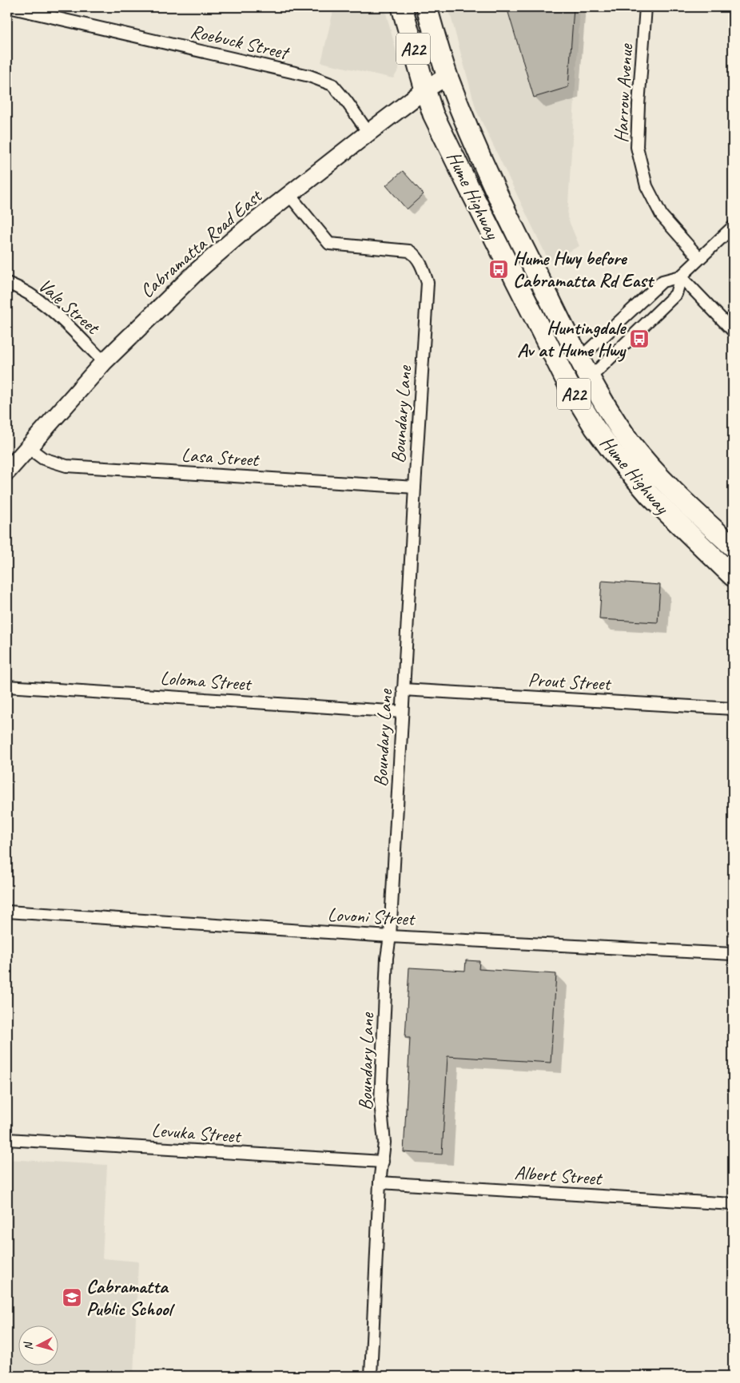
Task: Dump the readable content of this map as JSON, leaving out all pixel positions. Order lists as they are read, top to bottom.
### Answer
{
  "streets": {
    "highway": ["A22", "Hume Highway"],
    "main road": ["Cabramatta Road East"],
    "street": [
      "Roebuck Street",
      "Harrow Avenue",
      "Vale Street",
      "Boundary Lane",
      "Lasa Street",
      "Loloma Street",
      "Prout Street",
      "Lovoni Street",
      "Levuka Street",
      "Albert Street"
    ]
  },
  "crossings": [
    ["Roebuck Street", "Cabramatta Road East"],
    ["Hume Highway", "Cabramatta Road East"],
    ["Cabramatta Road East", "Vale Street"],
    ["Cabramatta Road East", "Boundary Lane"],
    ["Cabramatta Road East", "Lasa Street"],
    ["Boundary Lane", "Lasa Street"],
    ["Boundary Lane", "Loloma Street"],
    ["Boundary Lane", "Prout Street"],
    ["Boundary Lane", "Lovoni Street"],
    ["Boundary Lane", "Levuka Street"],
    ["Boundary Lane", "Albert Street"]
  ],
  "places": {
    "bus stop": ["Hume Hwy before Cabramatta Rd East", "Huntingdale Av at Hume Hwy"],
    "school or university": ["Cabramatta Public School"]
  },
  "north": "left"
}
